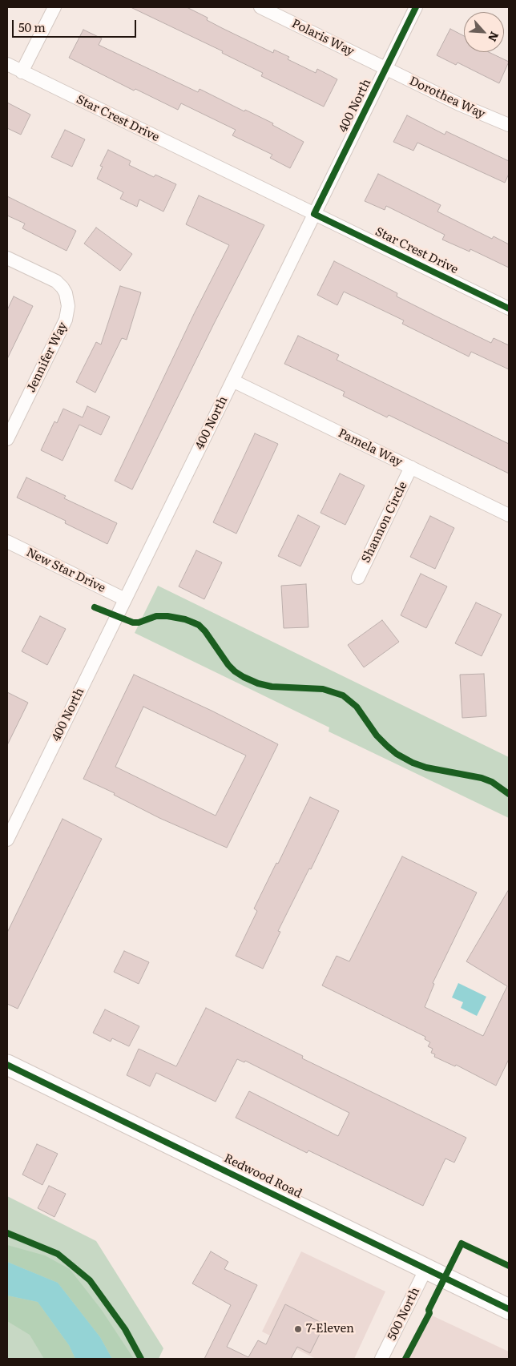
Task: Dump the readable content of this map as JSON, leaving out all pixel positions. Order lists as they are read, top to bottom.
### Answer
{
  "streets": {
    "main road": ["Redwood Road"],
    "street": [
      "Polaris Way",
      "Dorothea Way",
      "400 North",
      "Star Crest Drive",
      "Jennifer Way",
      "Pamela Way",
      "Shannon Circle",
      "New Star Drive",
      "500 North"
    ]
  },
  "crossings": [
    ["Polaris Way", "Dorothea Way"],
    ["Polaris Way", "400 North"],
    ["Dorothea Way", "400 North"],
    ["400 North", "Star Crest Drive"],
    ["400 North", "Pamela Way"],
    ["400 North", "New Star Drive"],
    ["Pamela Way", "Shannon Circle"],
    ["Redwood Road", "500 North"]
  ],
  "places": ["7-Eleven"],
  "scale_bar": "50 m",
  "north": "bottom right"
}
